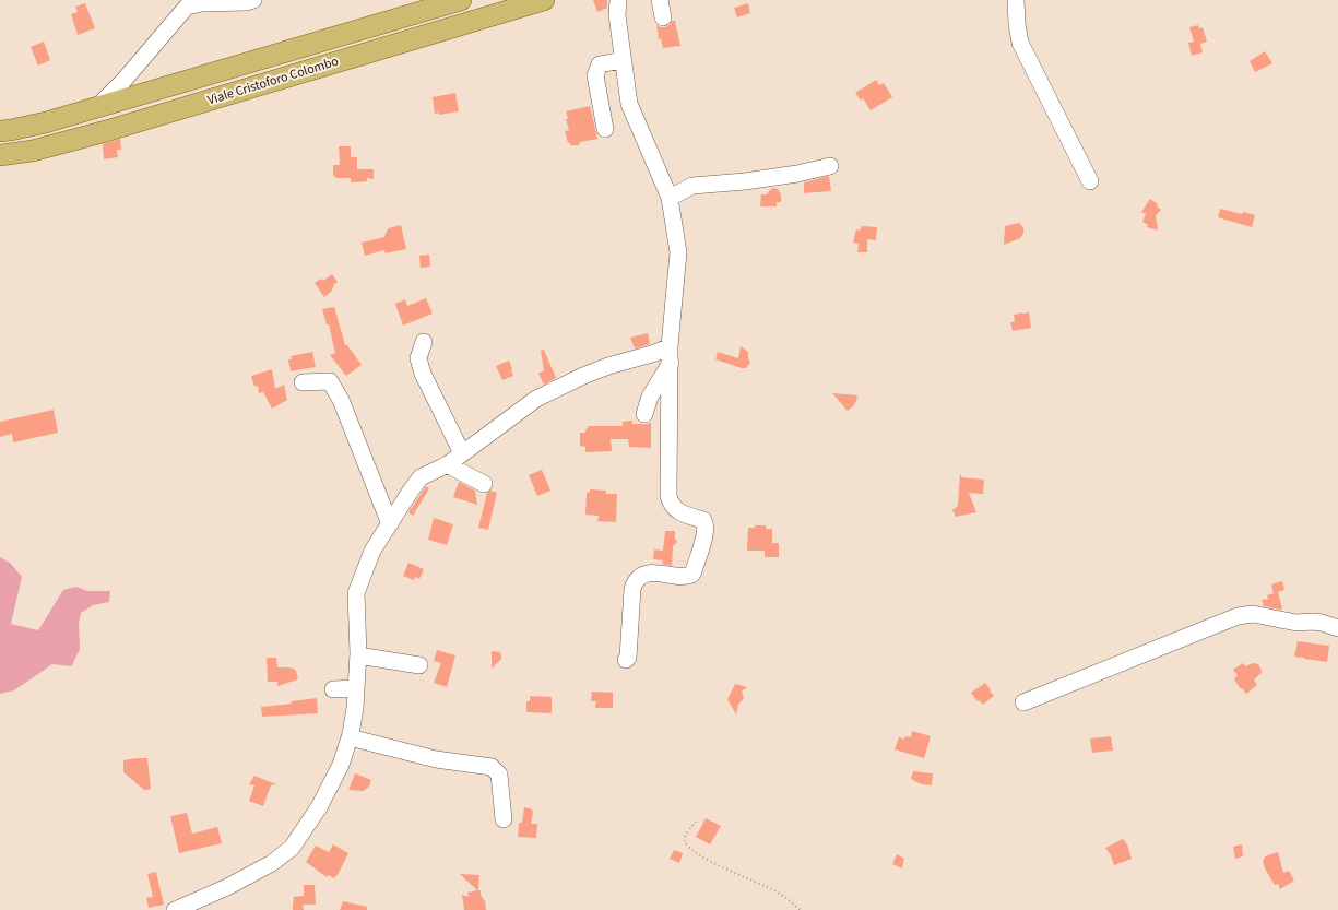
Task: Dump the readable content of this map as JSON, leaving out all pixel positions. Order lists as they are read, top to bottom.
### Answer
{
  "streets": {
    "main road": ["Viale Cristoforo Colombo"]
  }
}
